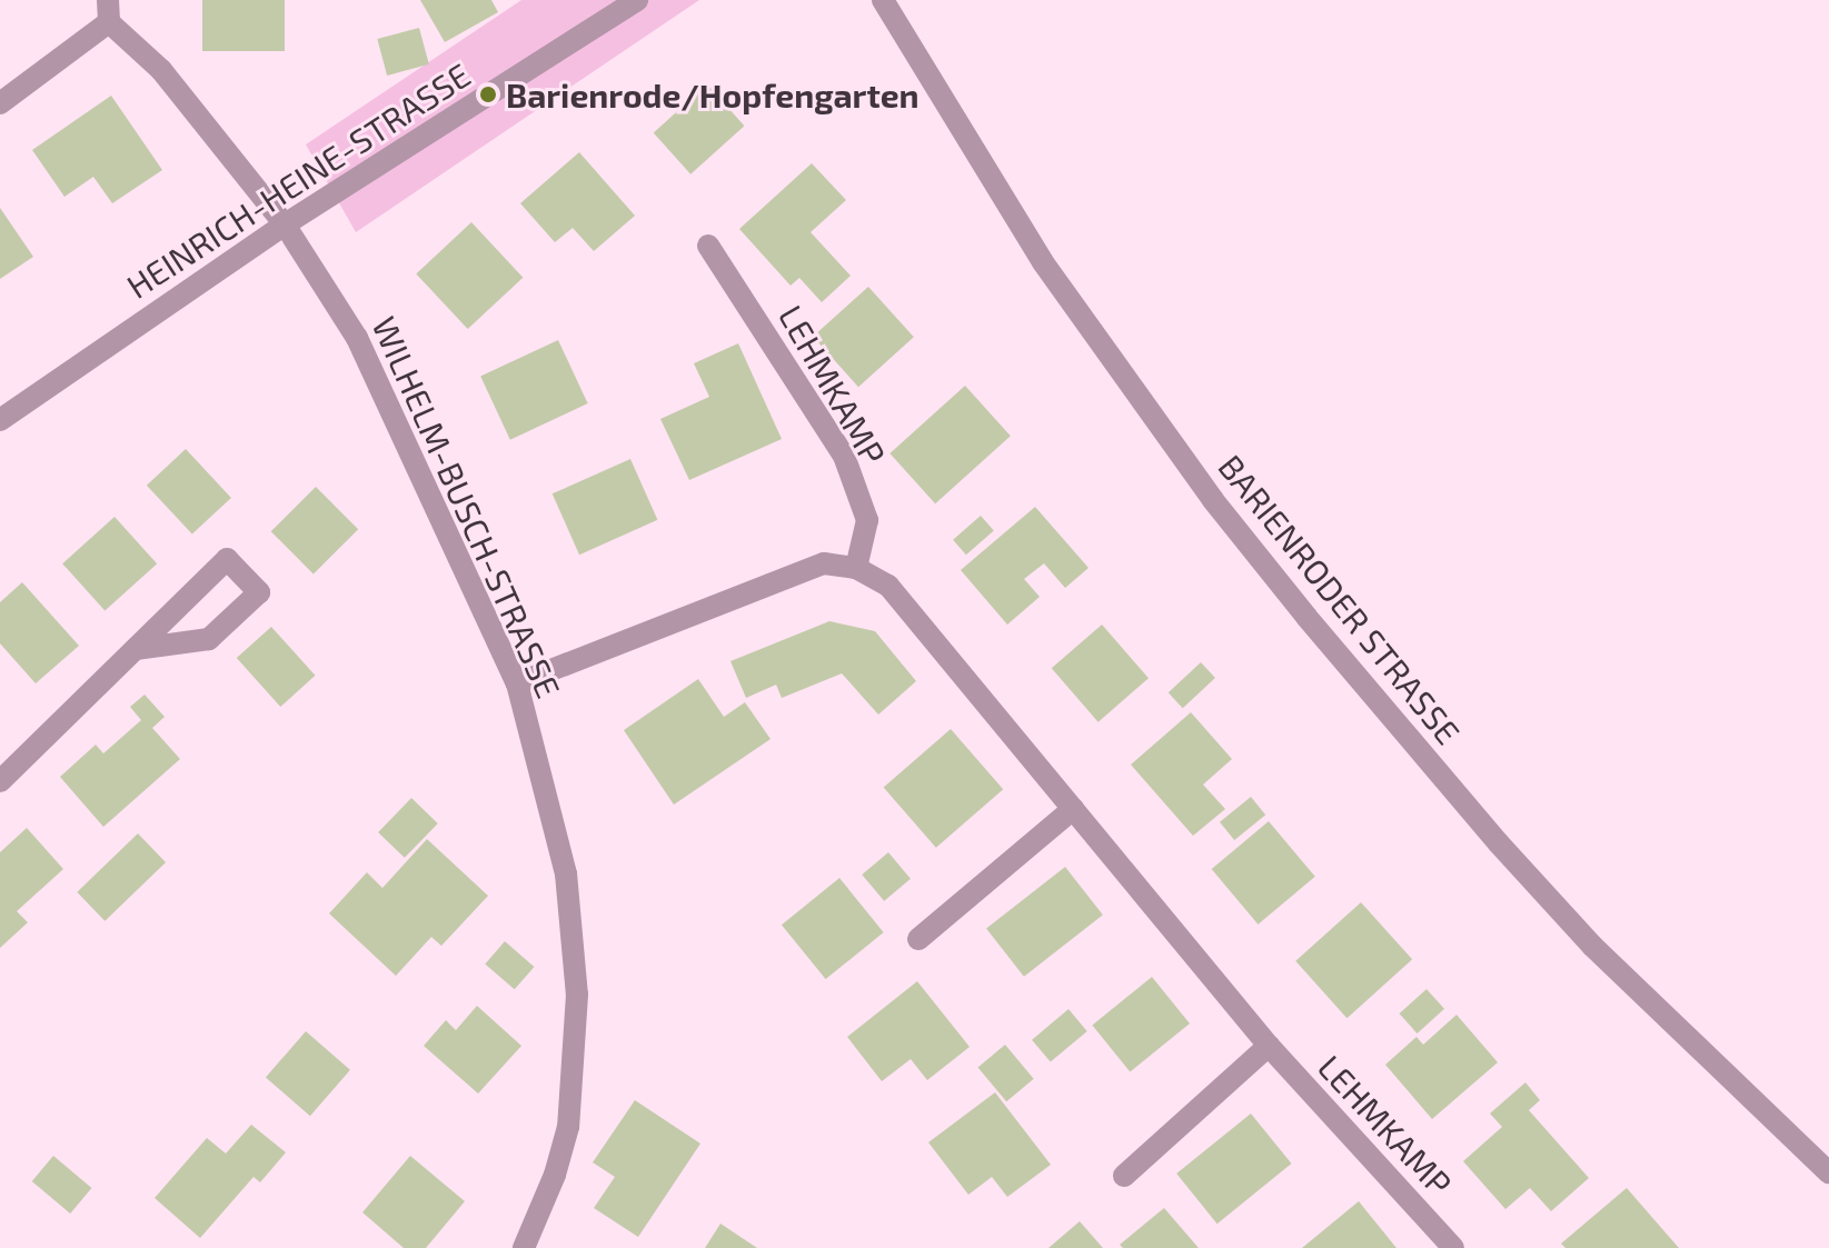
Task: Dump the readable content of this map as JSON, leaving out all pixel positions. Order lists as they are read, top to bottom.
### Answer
{
  "streets": {
    "street": [
      "HEINRICH-HEINE-STRASSE",
      "LEHMKAMP",
      "WILHELM-BUSCH-STRASSE",
      "BARIENRODER STRASSE"
    ]
  },
  "crossings": [
    ["HEINRICH-HEINE-STRASSE", "WILHELM-BUSCH-STRASSE"]
  ],
  "places": ["Barienrode/Hopfengarten"]
}
